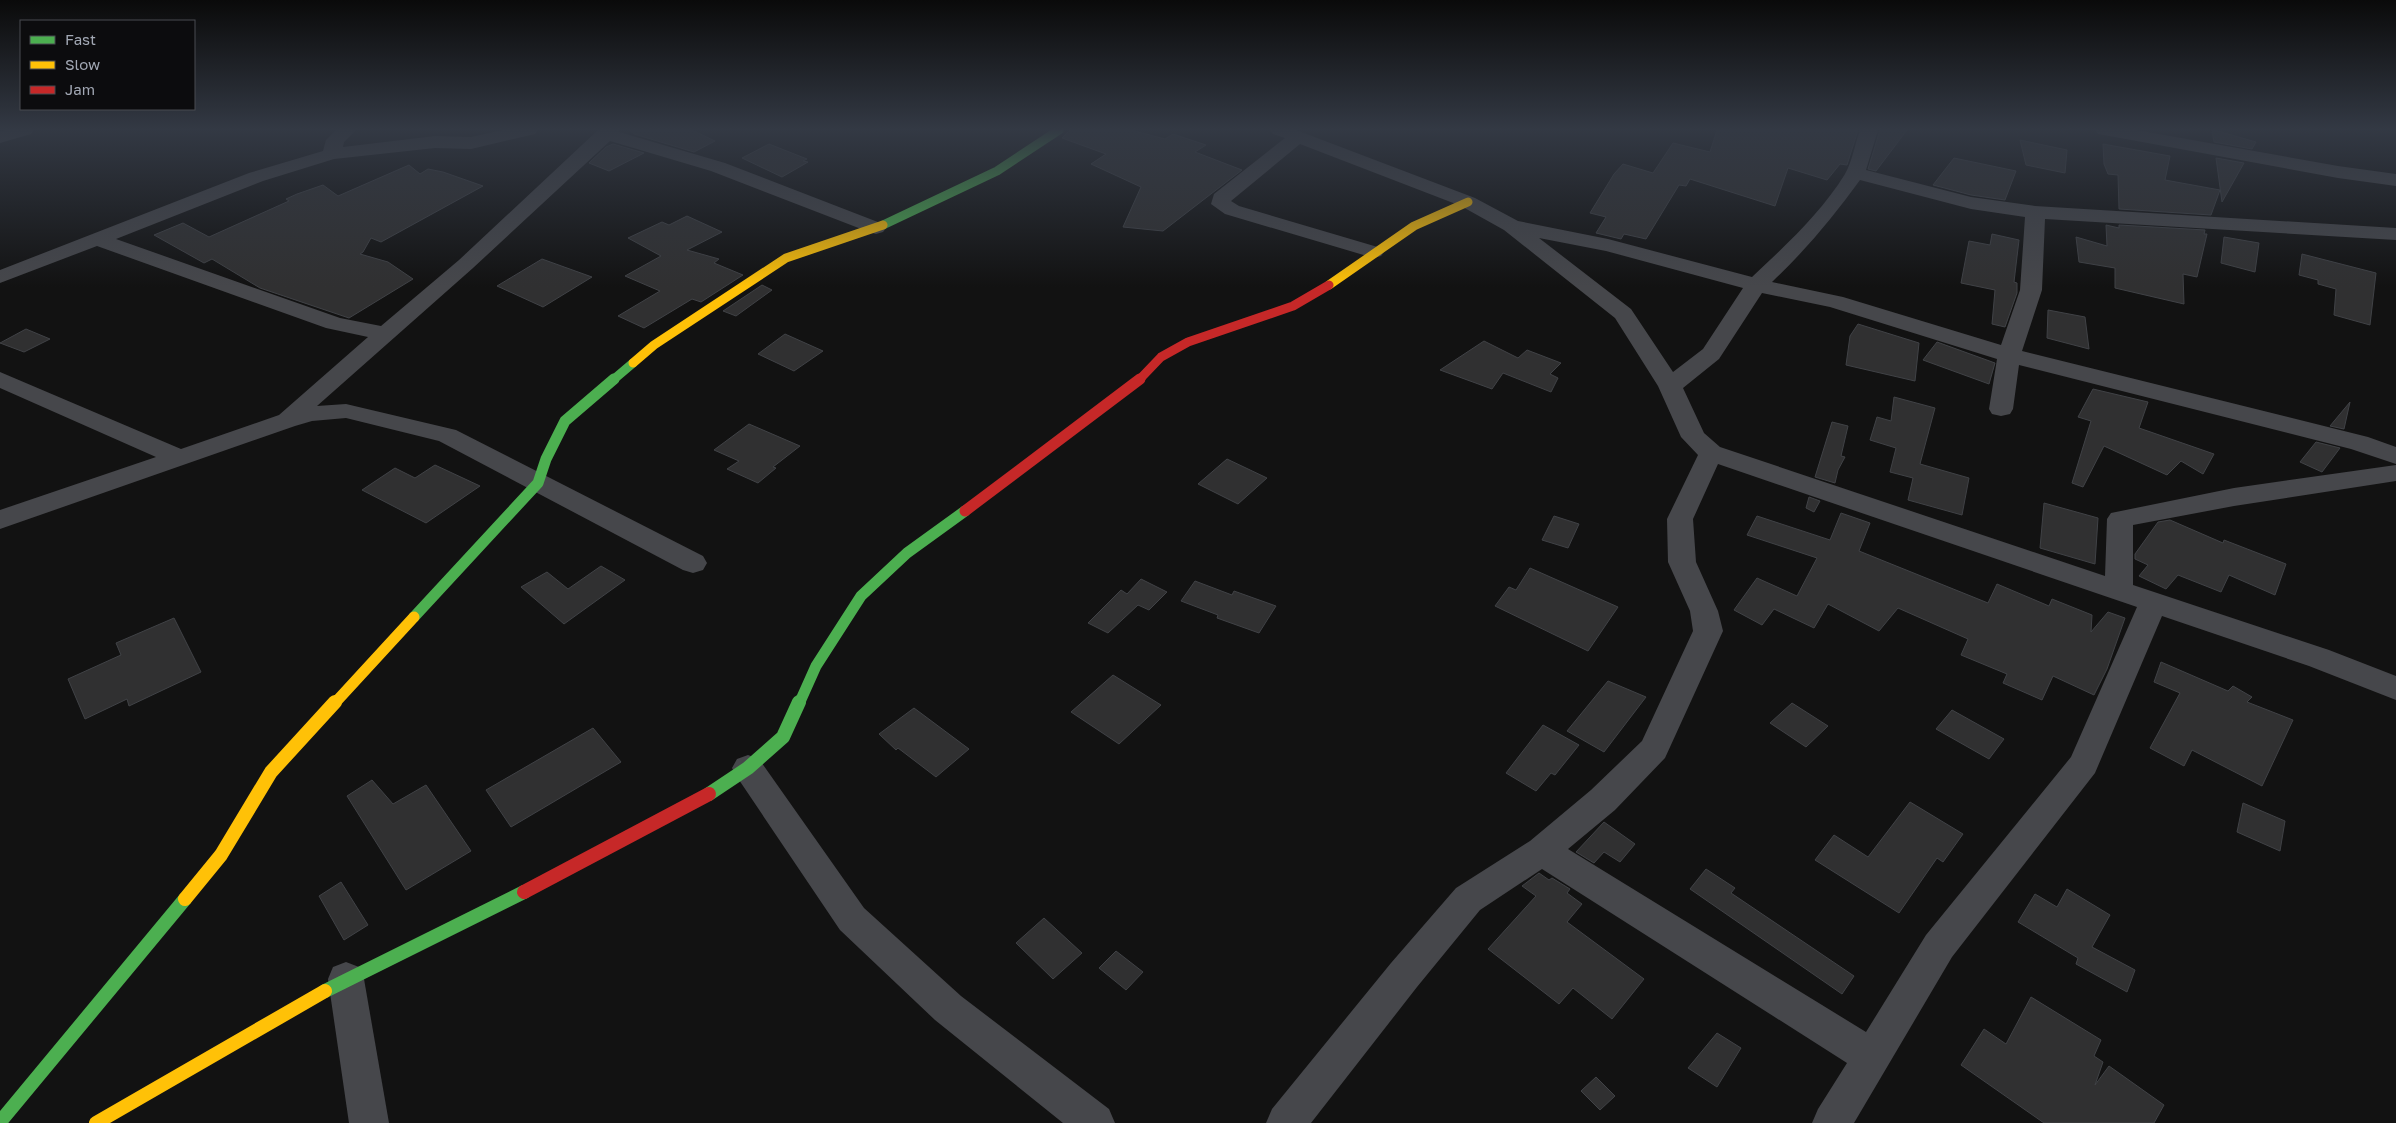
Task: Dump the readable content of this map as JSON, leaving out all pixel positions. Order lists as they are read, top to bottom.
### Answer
{
  "legend": ["Fast", "Slow", "Jam"]
}
